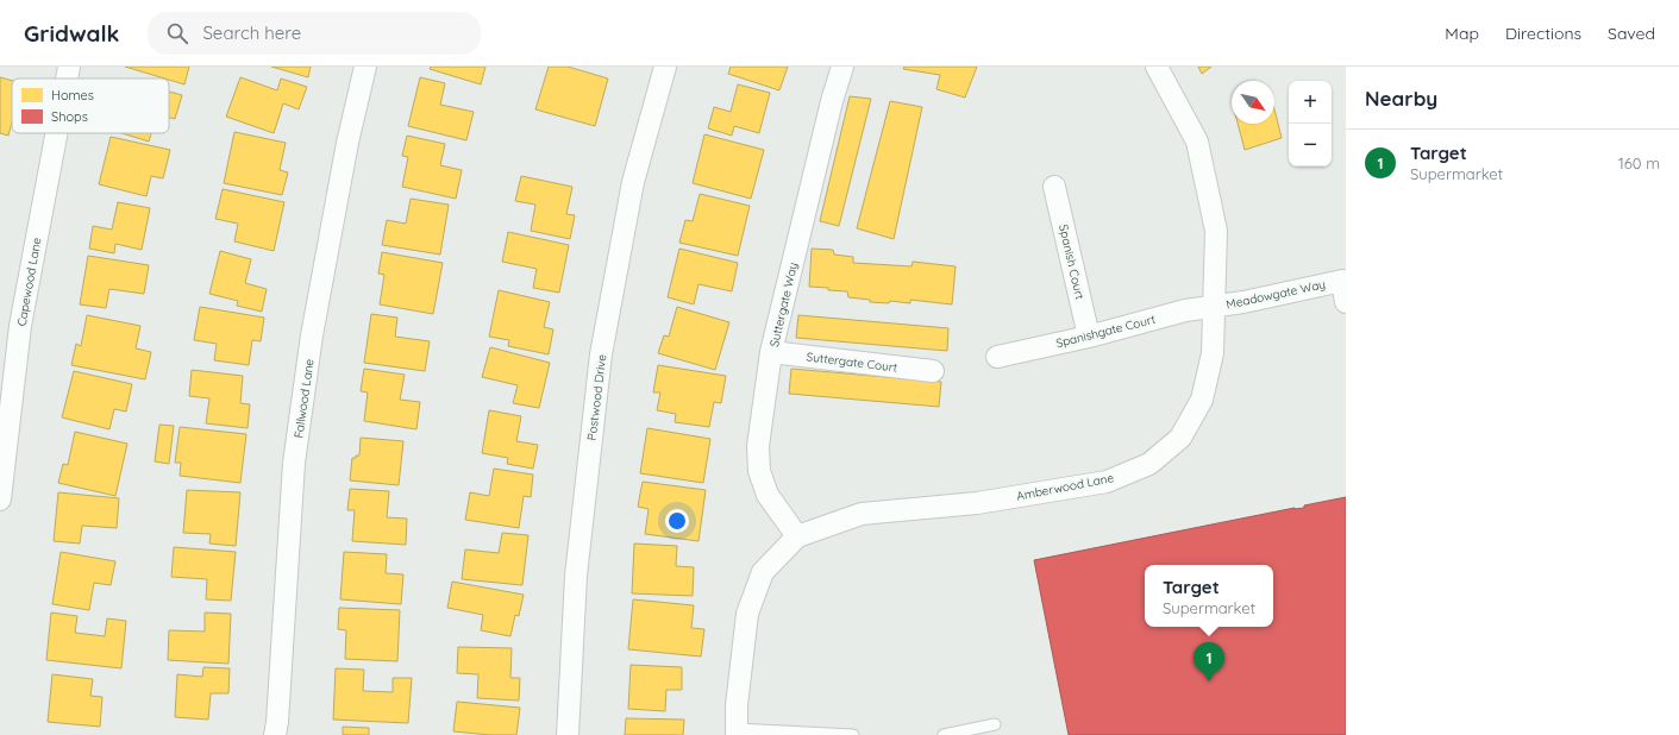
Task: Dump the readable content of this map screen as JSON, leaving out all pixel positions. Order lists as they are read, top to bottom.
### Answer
{
  "streets": {
    "street": [
      "Spanish Court",
      "Capewood Lane",
      "Meadowgate Way",
      "Suttergate Way",
      "Spanishgate Court",
      "Suttergate Court",
      "Postwood Drive",
      "Fallwood Lane",
      "Amberwood Lane"
    ]
  },
  "crossings": [
    ["Spanish Court", "Spanishgate Court"],
    ["Meadowgate Way", "Spanishgate Court"],
    ["Meadowgate Way", "Amberwood Lane"],
    ["Suttergate Way", "Suttergate Court"],
    ["Suttergate Way", "Amberwood Lane"],
    ["Spanishgate Court", "Amberwood Lane"]
  ],
  "legend": ["Homes", "Shops"],
  "north": "bottom right",
  "page": {
    "header": "Gridwalk",
    "search": "Search here",
    "nav": ["Map", "Directions", "Saved"],
    "heading": "Nearby",
    "map_buttons": ["+", "−"],
    "list": [
      {
        "mark": "1",
        "name": "Target",
        "note": "Supermarket",
        "value": "160 m"
      }
    ],
    "popup": ["Target", "Supermarket"],
    "pins": "1"
  }
}
